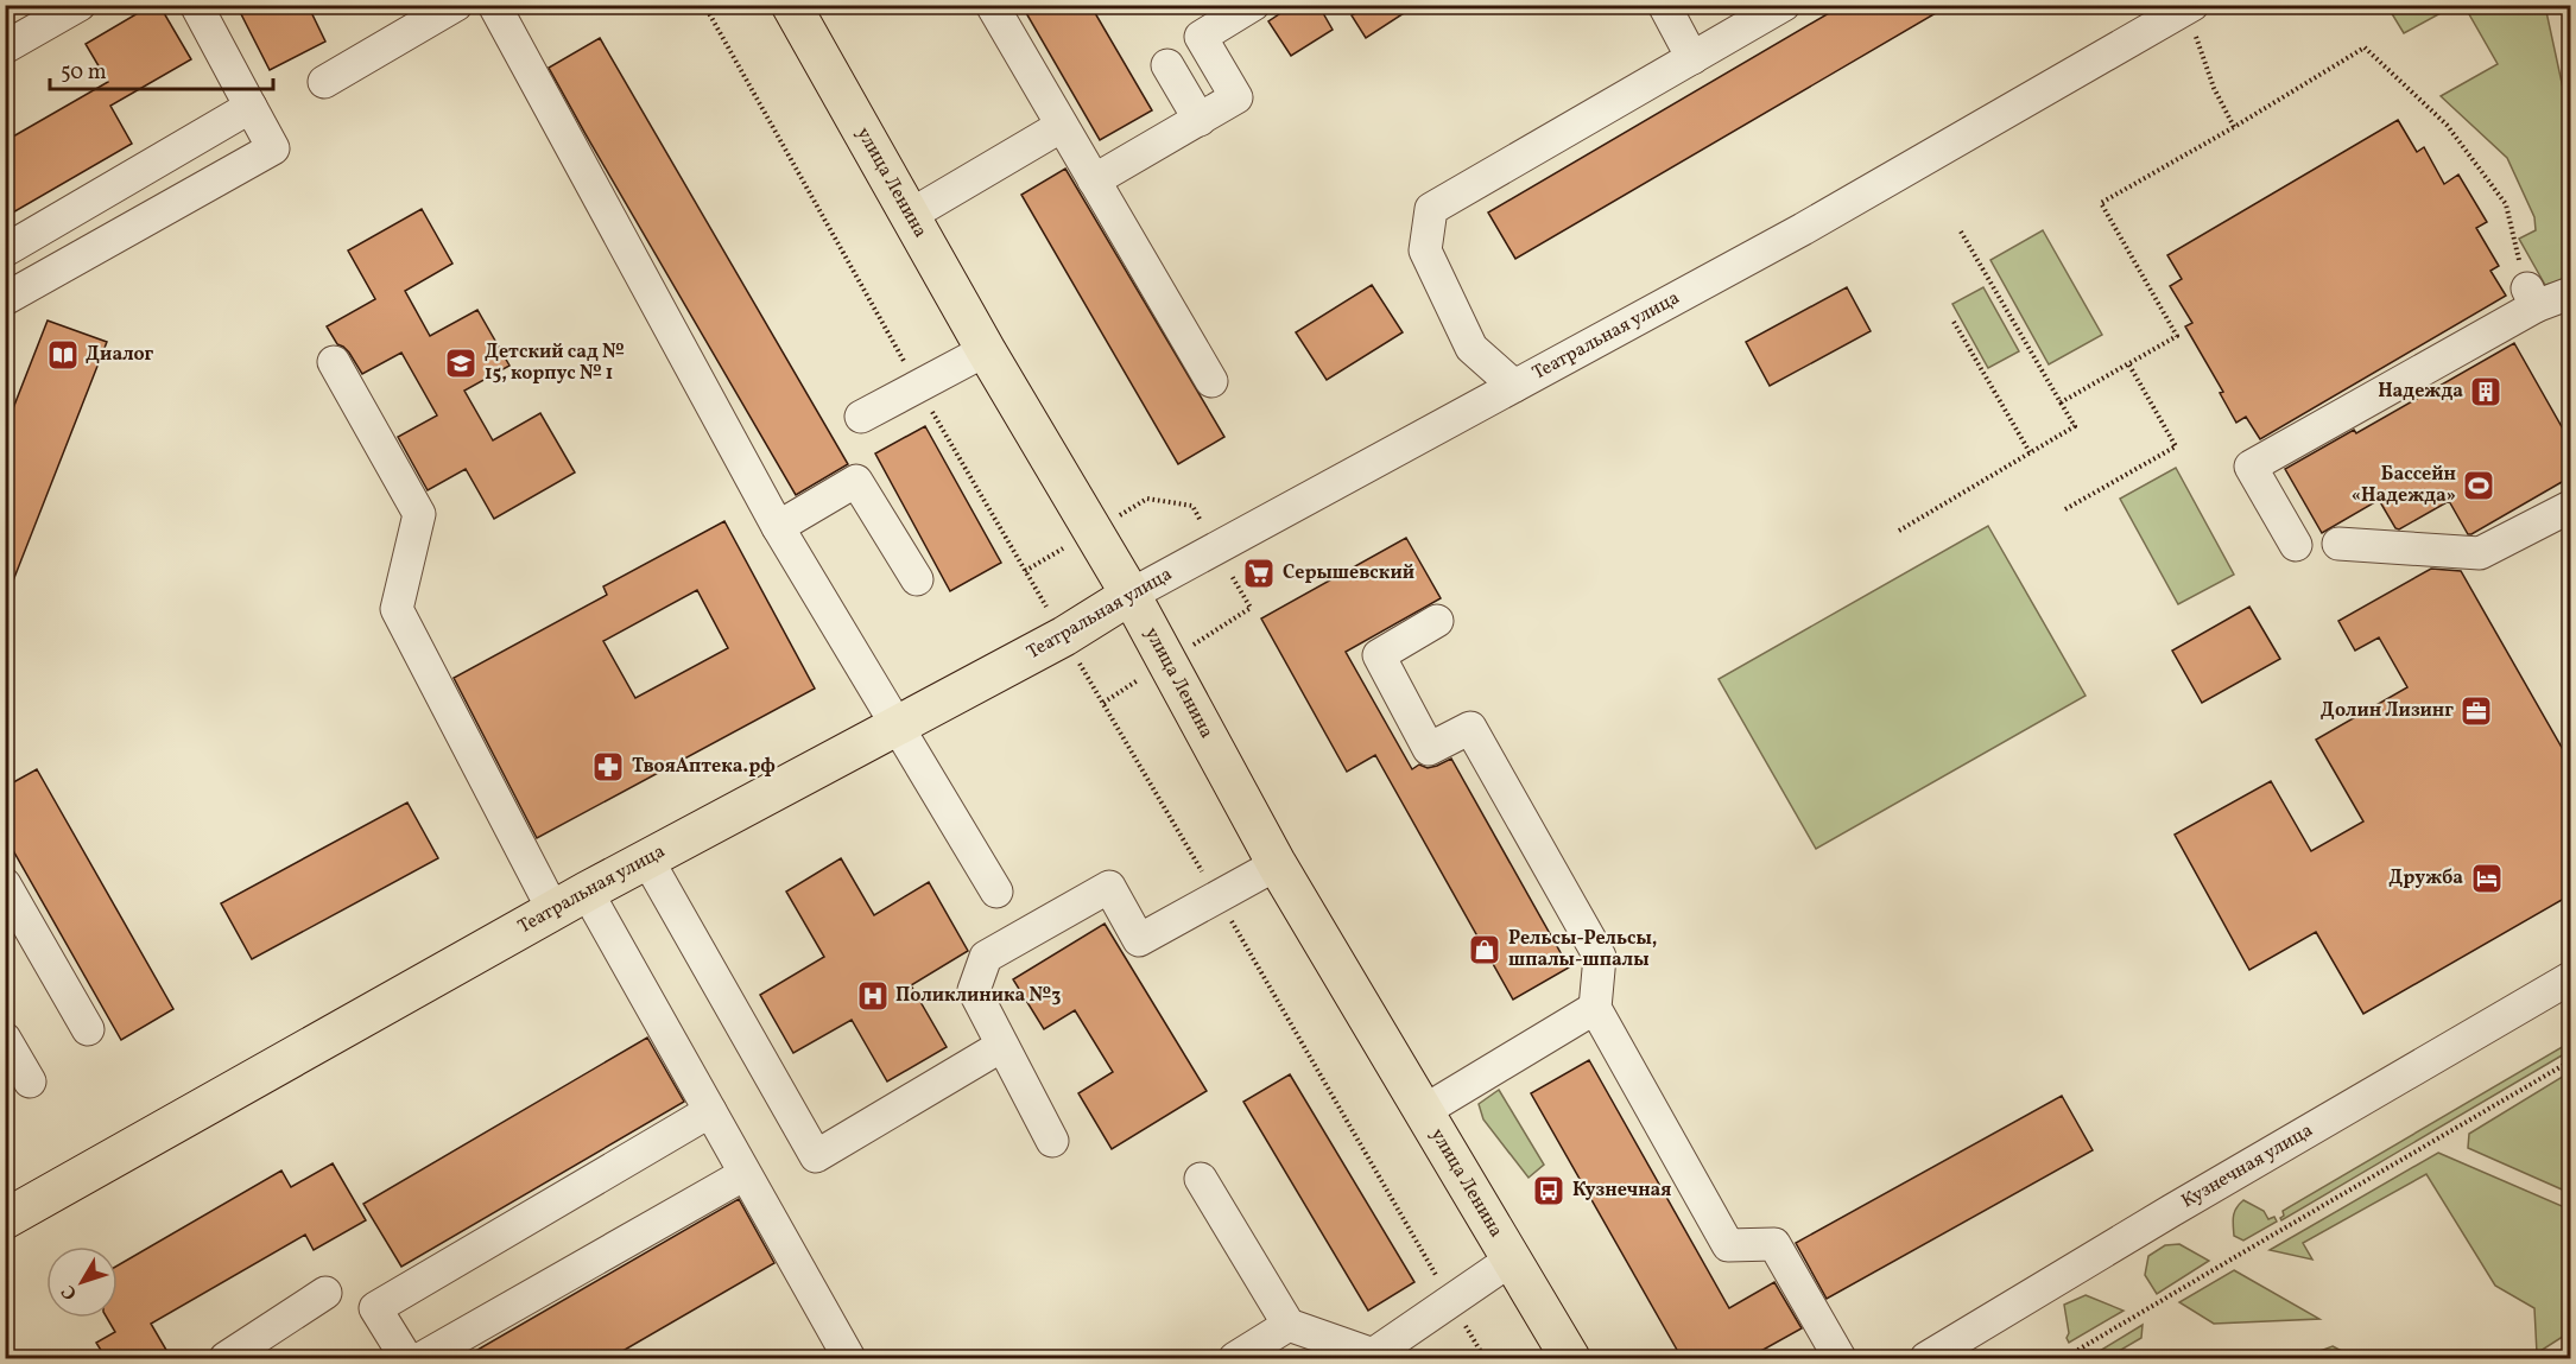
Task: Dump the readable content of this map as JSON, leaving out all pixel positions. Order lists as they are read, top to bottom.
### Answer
{
  "streets": {
    "main road": ["улица Ленина", "Театральная улица"],
    "street": ["Кузнечная улица"]
  },
  "crossings": [
    ["улица Ленина", "Театральная улица"]
  ],
  "places": {
    "library": ["Диалог"],
    "school or university": ["Детский сад № 15, корпус № 1"],
    "building": ["Надежда"],
    "sports": ["Бассейн «Надежда»"],
    "supermarket": ["Серышевский"],
    "office": ["Долин Лизинг"],
    "pharmacy": ["ТвояАптека.рф"],
    "hotel": ["Дружба"],
    "shop": ["Рельсы-Рельсы, шпалы-шпалы"],
    "hospital": ["Поликлиника №3"],
    "bus stop": ["Кузнечная"]
  },
  "scale_bar": "50 m",
  "north": "bottom left"
}
